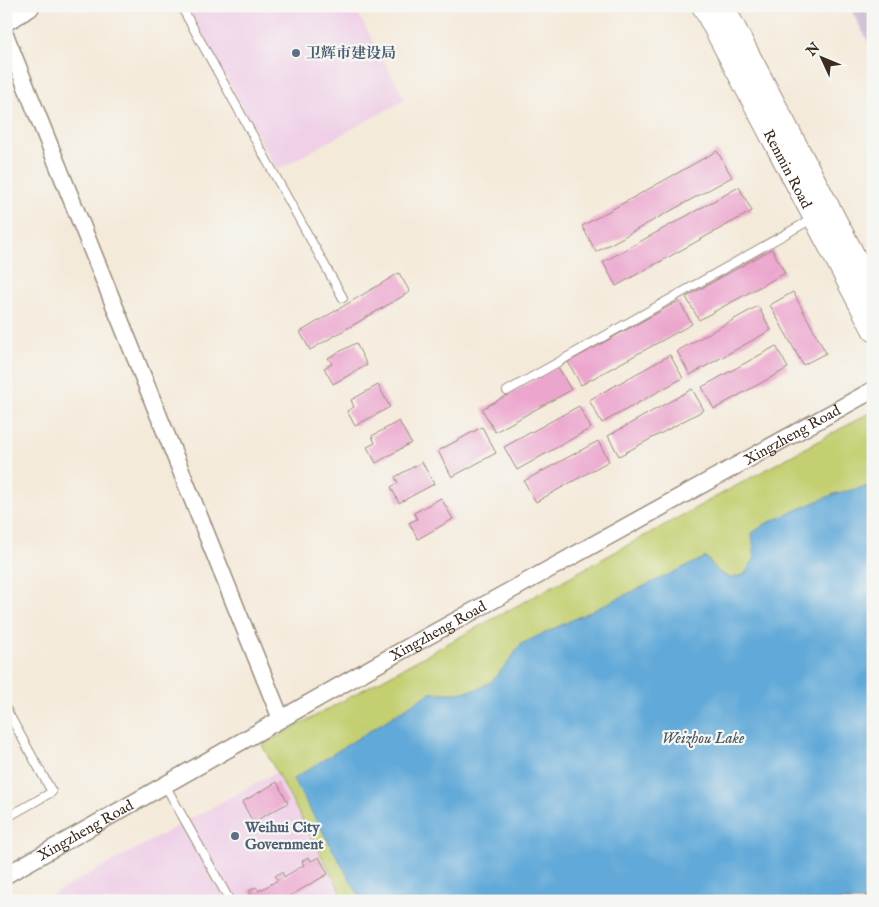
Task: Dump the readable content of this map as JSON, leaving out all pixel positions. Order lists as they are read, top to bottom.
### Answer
{
  "streets": {
    "street": ["Renmin Road", "Xingzheng Road"]
  },
  "water": ["Weizhou Lake"],
  "places": ["卫辉市建设局", "Weihui City Government"],
  "north": "top left"
}
